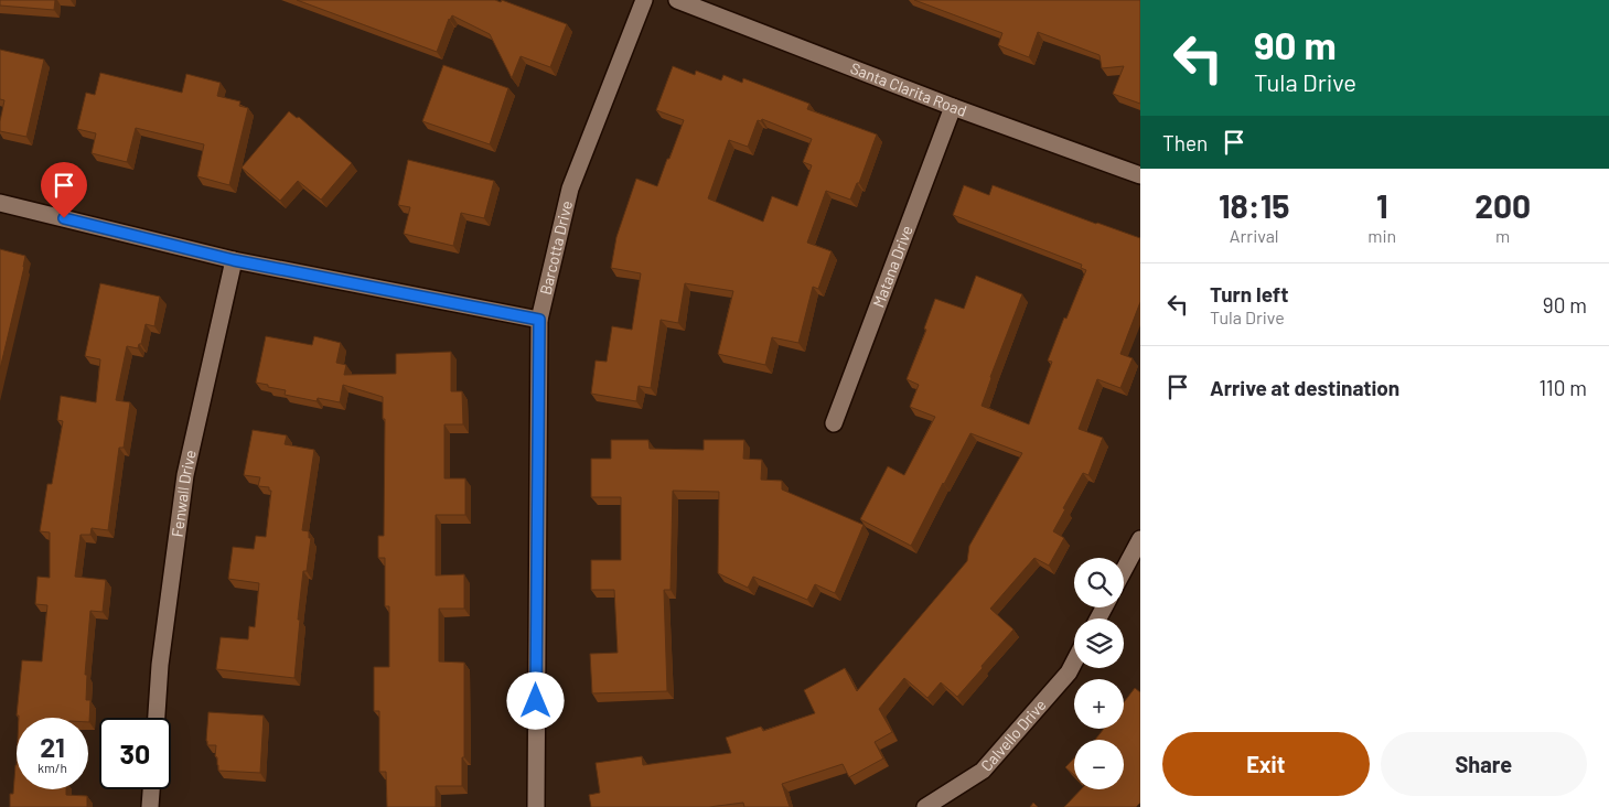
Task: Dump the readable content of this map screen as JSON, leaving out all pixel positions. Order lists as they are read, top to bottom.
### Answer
{
  "streets": {
    "street": [
      "Santa Clarita Road",
      "Barcotta Drive",
      "Matana Drive",
      "Fenwall Drive",
      "Calvello Drive"
    ]
  },
  "crossings": [
    ["Santa Clarita Road", "Matana Drive"]
  ],
  "page": {
    "turn": ["90 m", "Tula Drive"],
    "then": "Then",
    "eta": [
      "18:15",
      "Arrival",
      "1",
      "min",
      "200",
      "m"
    ],
    "list": [
      {
        "name": "Turn left",
        "note": "Tula Drive",
        "value": "90 m"
      },
      {
        "name": "Arrive at destination",
        "value": "110 m"
      }
    ],
    "map_buttons": ["+", "−"],
    "speed": "21 km/h",
    "limit": "30",
    "buttons": ["Exit", "Share"]
  }
}
